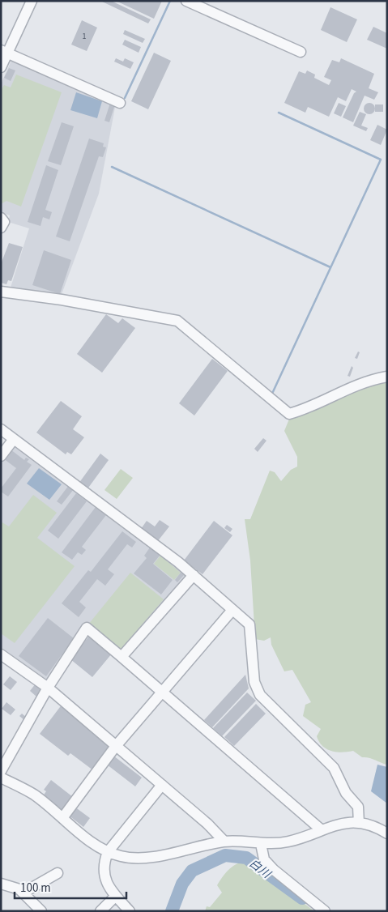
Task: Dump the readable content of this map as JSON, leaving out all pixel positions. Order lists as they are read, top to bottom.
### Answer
{
  "water": ["白川"],
  "house_numbers": ["1"],
  "scale_bar": "100 m"
}
